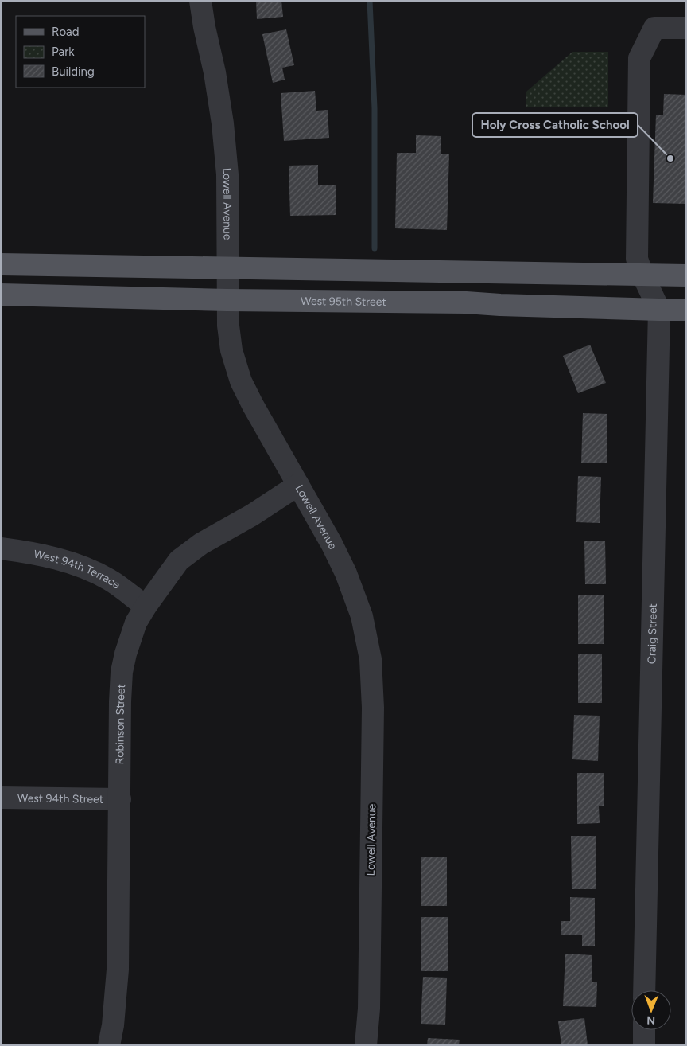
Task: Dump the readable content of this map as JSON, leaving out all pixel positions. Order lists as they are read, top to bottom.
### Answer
{
  "streets": {
    "main road": ["West 95th Street"],
    "street": [
      "Lowell Avenue",
      "West 94th Terrace",
      "Craig Street",
      "Robinson Street",
      "West 94th Street"
    ]
  },
  "crossings": [
    ["Lowell Avenue", "West 95th Street"],
    ["Lowell Avenue", "Robinson Street"],
    ["West 95th Street", "Craig Street"],
    ["West 94th Terrace", "Robinson Street"],
    ["Robinson Street", "West 94th Street"]
  ],
  "places": ["Holy Cross Catholic School"],
  "legend": ["Road", "Park", "Building"],
  "north": "bottom"
}
